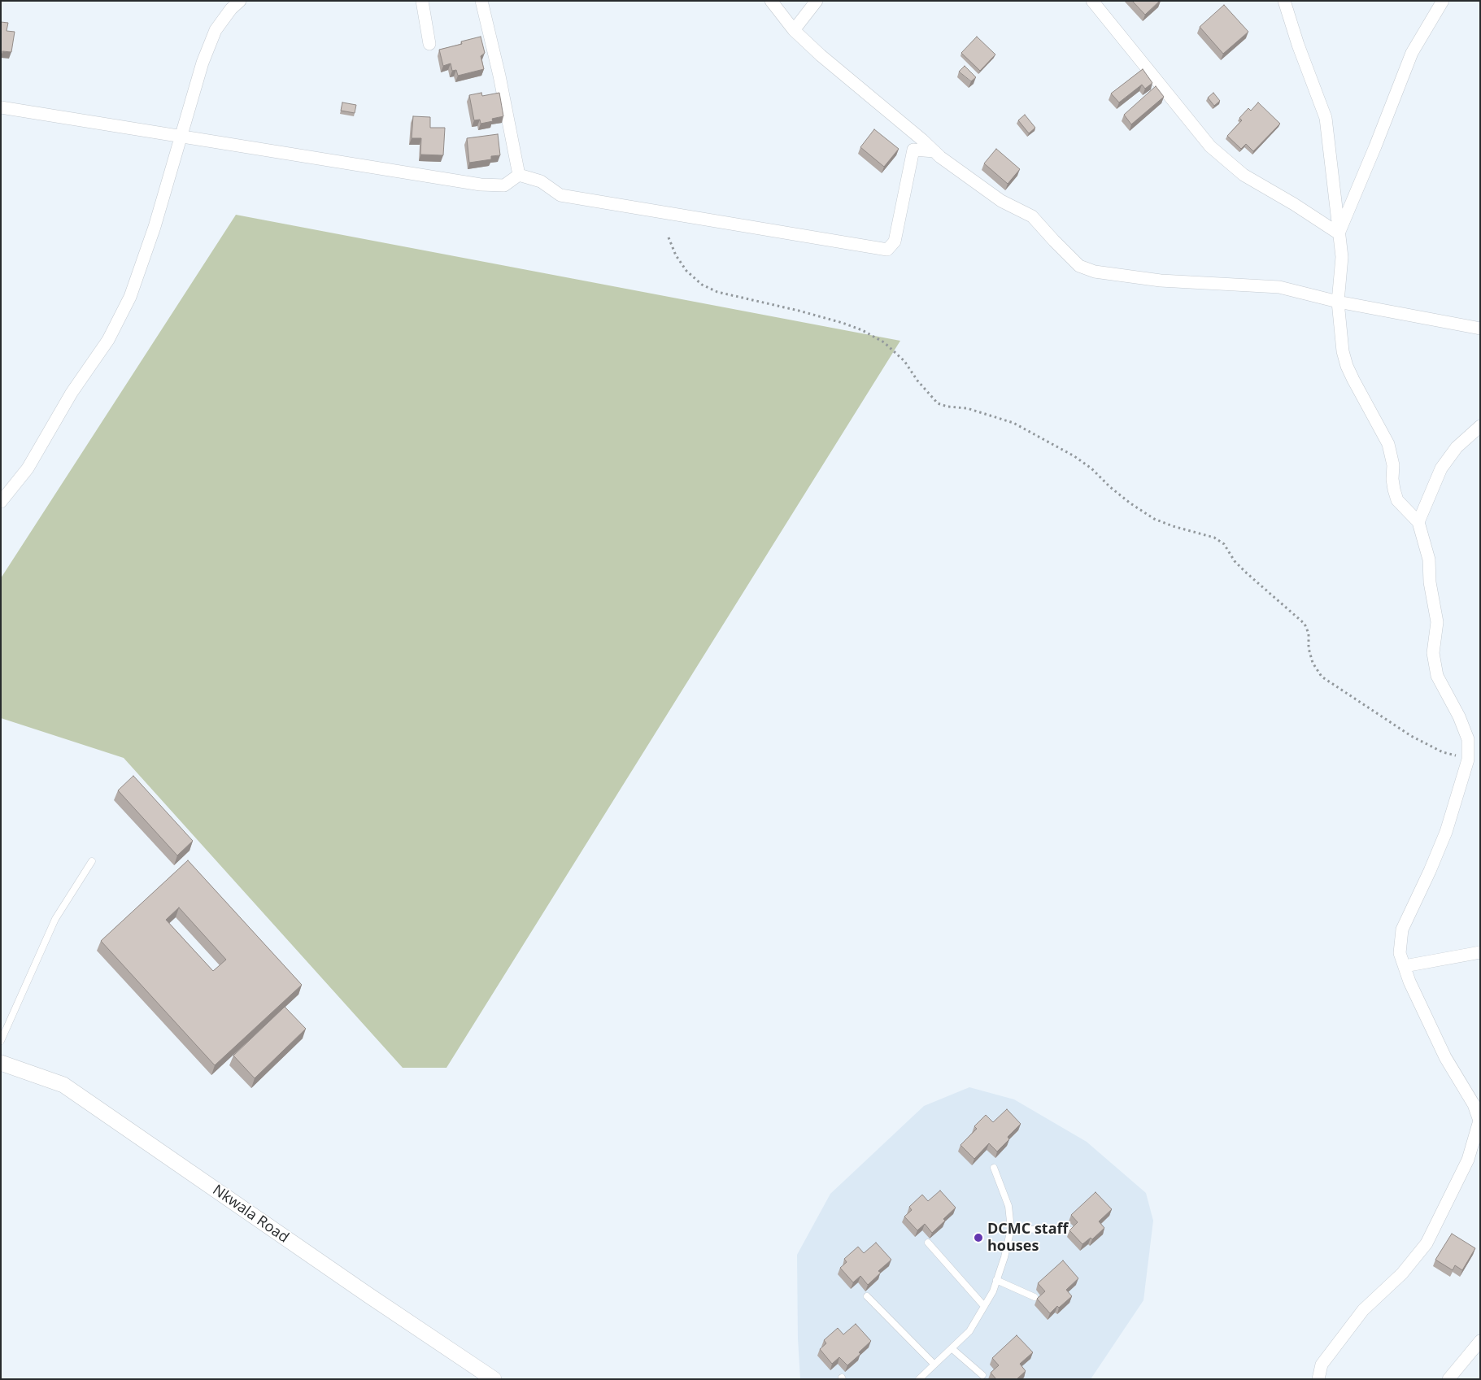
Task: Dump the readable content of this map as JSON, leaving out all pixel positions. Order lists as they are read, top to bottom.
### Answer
{
  "streets": {
    "street": ["Nkwala Road"]
  },
  "places": ["DCMC staff houses"]
}
